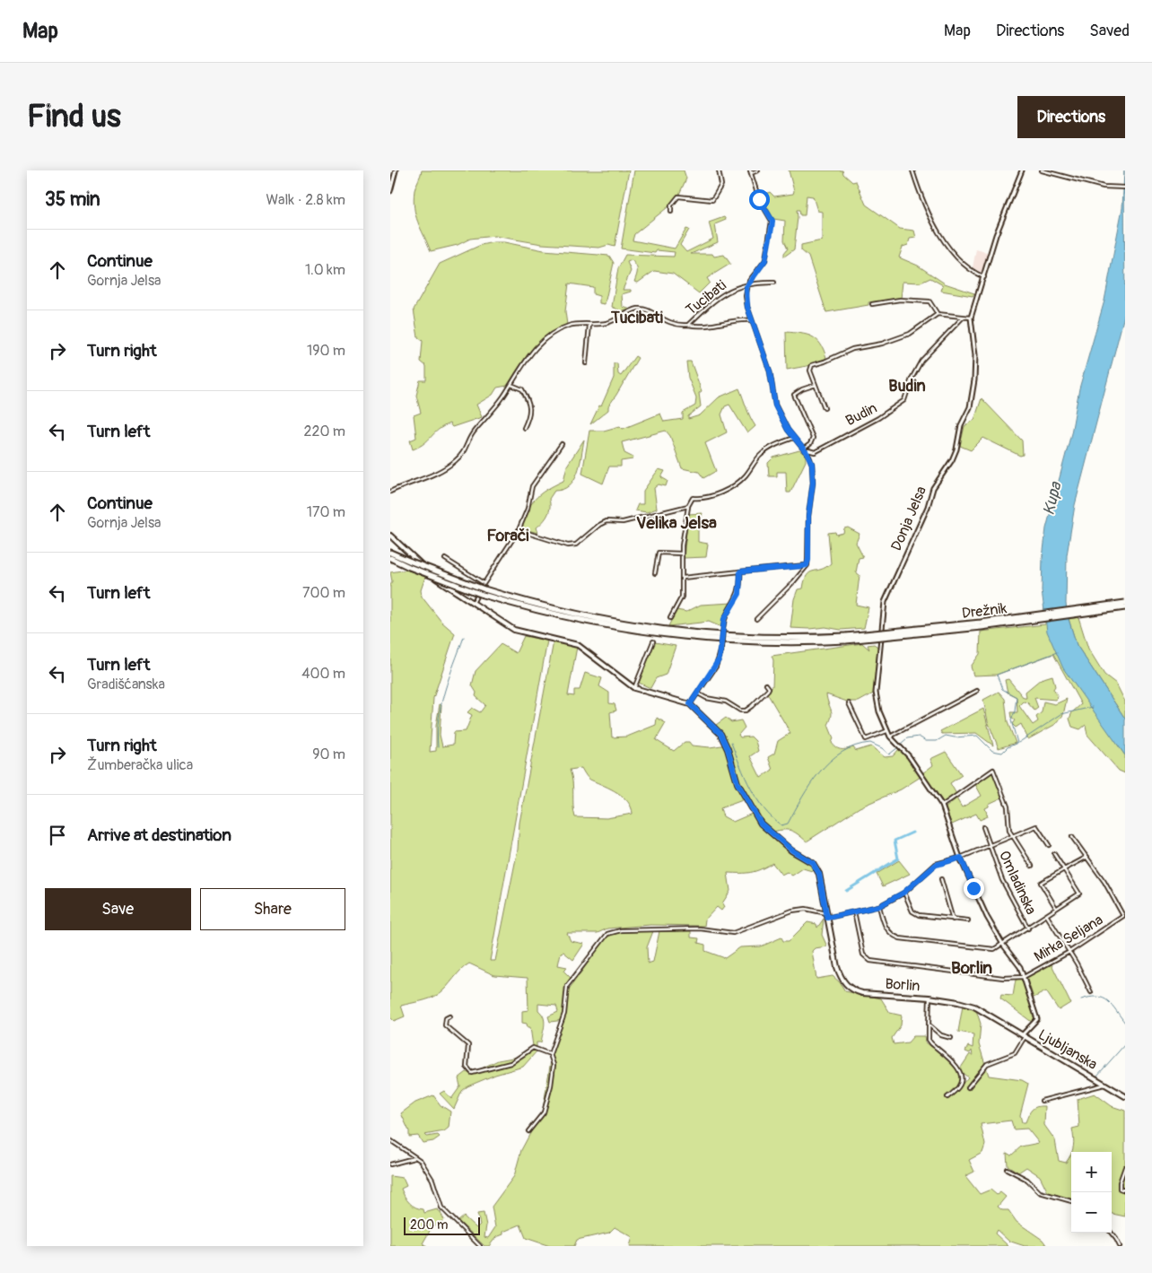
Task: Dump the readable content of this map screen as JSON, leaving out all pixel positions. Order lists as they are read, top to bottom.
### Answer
{
  "streets": {
    "highway": ["Drežnik"],
    "main road": ["Donja Jelsa", "Borlin", "Ljubljanska"],
    "street": [
      "Tucibati",
      "Budin",
      "Omladinska",
      "Mirka Seljana"
    ]
  },
  "crossings": [
    ["Donja Jelsa", "Mirka Seljana"],
    ["Donja Jelsa", "Borlin"],
    ["Donja Jelsa", "Ljubljanska"],
    ["Borlin", "Ljubljanska"]
  ],
  "districts": [
    "Tucibati",
    "Budin",
    "Velika Jelsa",
    "Forači",
    "Borlin"
  ],
  "water": ["Kupa"],
  "scale_bar": "200 m",
  "page": {
    "header": "Map",
    "nav": ["Map", "Directions", "Saved"],
    "buttons": [
      "Directions",
      ["Save", "Share"]
    ],
    "title": "Find us",
    "heading": ["35 min", "Walk · 2.8 km"],
    "list": [
      ["Continue", "Gornja Jelsa", "1.0 km"],
      ["Turn right", "190 m"],
      ["Turn left", "220 m"],
      ["Continue", "Gornja Jelsa", "170 m"],
      ["Turn left", "700 m"],
      ["Turn left", "Gradišćanska", "400 m"],
      ["Turn right", "Žumberačka ulica", "90 m"],
      "Arrive at destination"
    ],
    "map_buttons": ["+", "−"],
    "scale": "200 m"
  }
}
